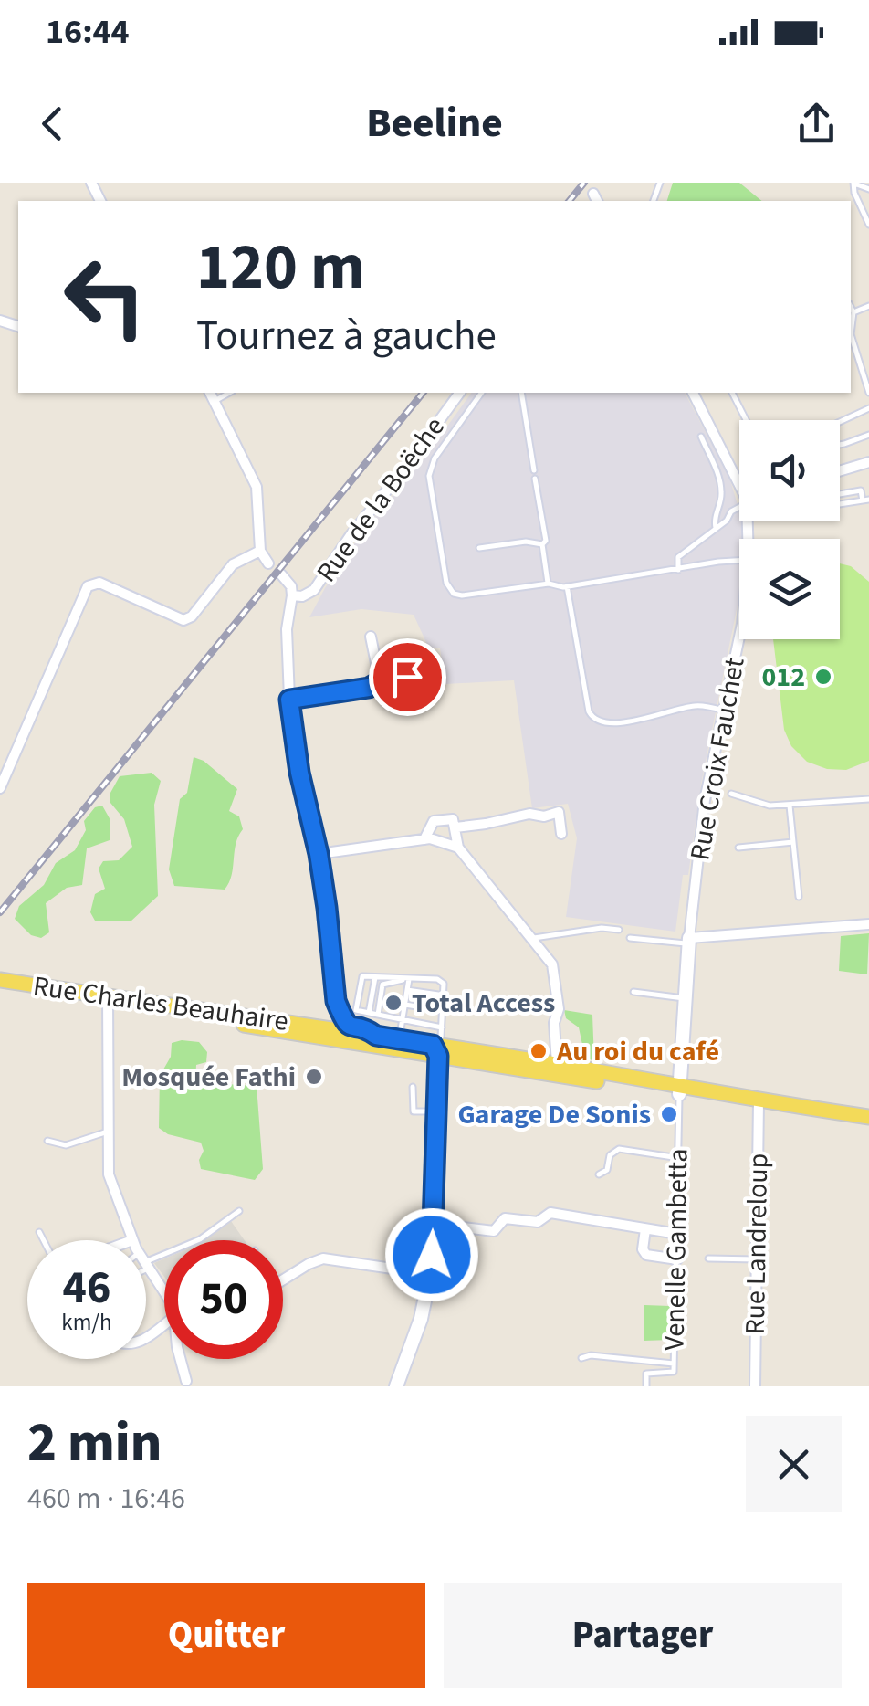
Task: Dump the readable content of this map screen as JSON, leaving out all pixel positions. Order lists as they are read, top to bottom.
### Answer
{
  "streets": {
    "main road": ["Rue Croix Fauchet", "Rue Charles Beauhaire"],
    "street": ["Rue de la Boëche", "Rue Landreloup"],
    "lane": ["Venelle Gambetta"]
  },
  "crossings": [
    ["Rue Croix Fauchet", "Venelle Gambetta"]
  ],
  "places": [
    "012",
    "Total Access",
    "Au roi du café",
    "Mosquée Fathi",
    "Garage De Sonis"
  ],
  "page": {
    "status": "16:44",
    "header": "Beeline",
    "turn": ["120 m", "Tournez à gauche"],
    "speed": "46 km/h",
    "limit": "50",
    "heading": ["2 min", "460 m · 16:46"],
    "buttons": ["Quitter", "Partager"]
  }
}
